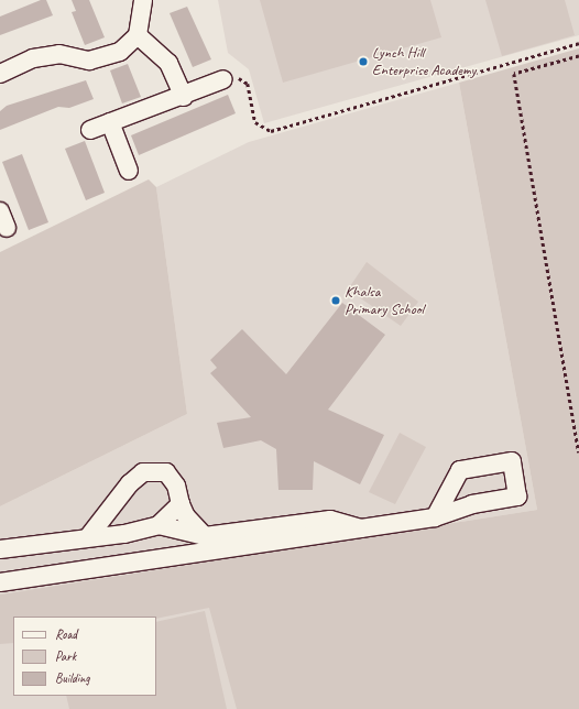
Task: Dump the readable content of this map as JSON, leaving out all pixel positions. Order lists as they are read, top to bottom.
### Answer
{
  "places": ["Lynch Hill Enterprise Academy", "Khalsa Primary School"],
  "legend": ["Road", "Park", "Building"]
}
